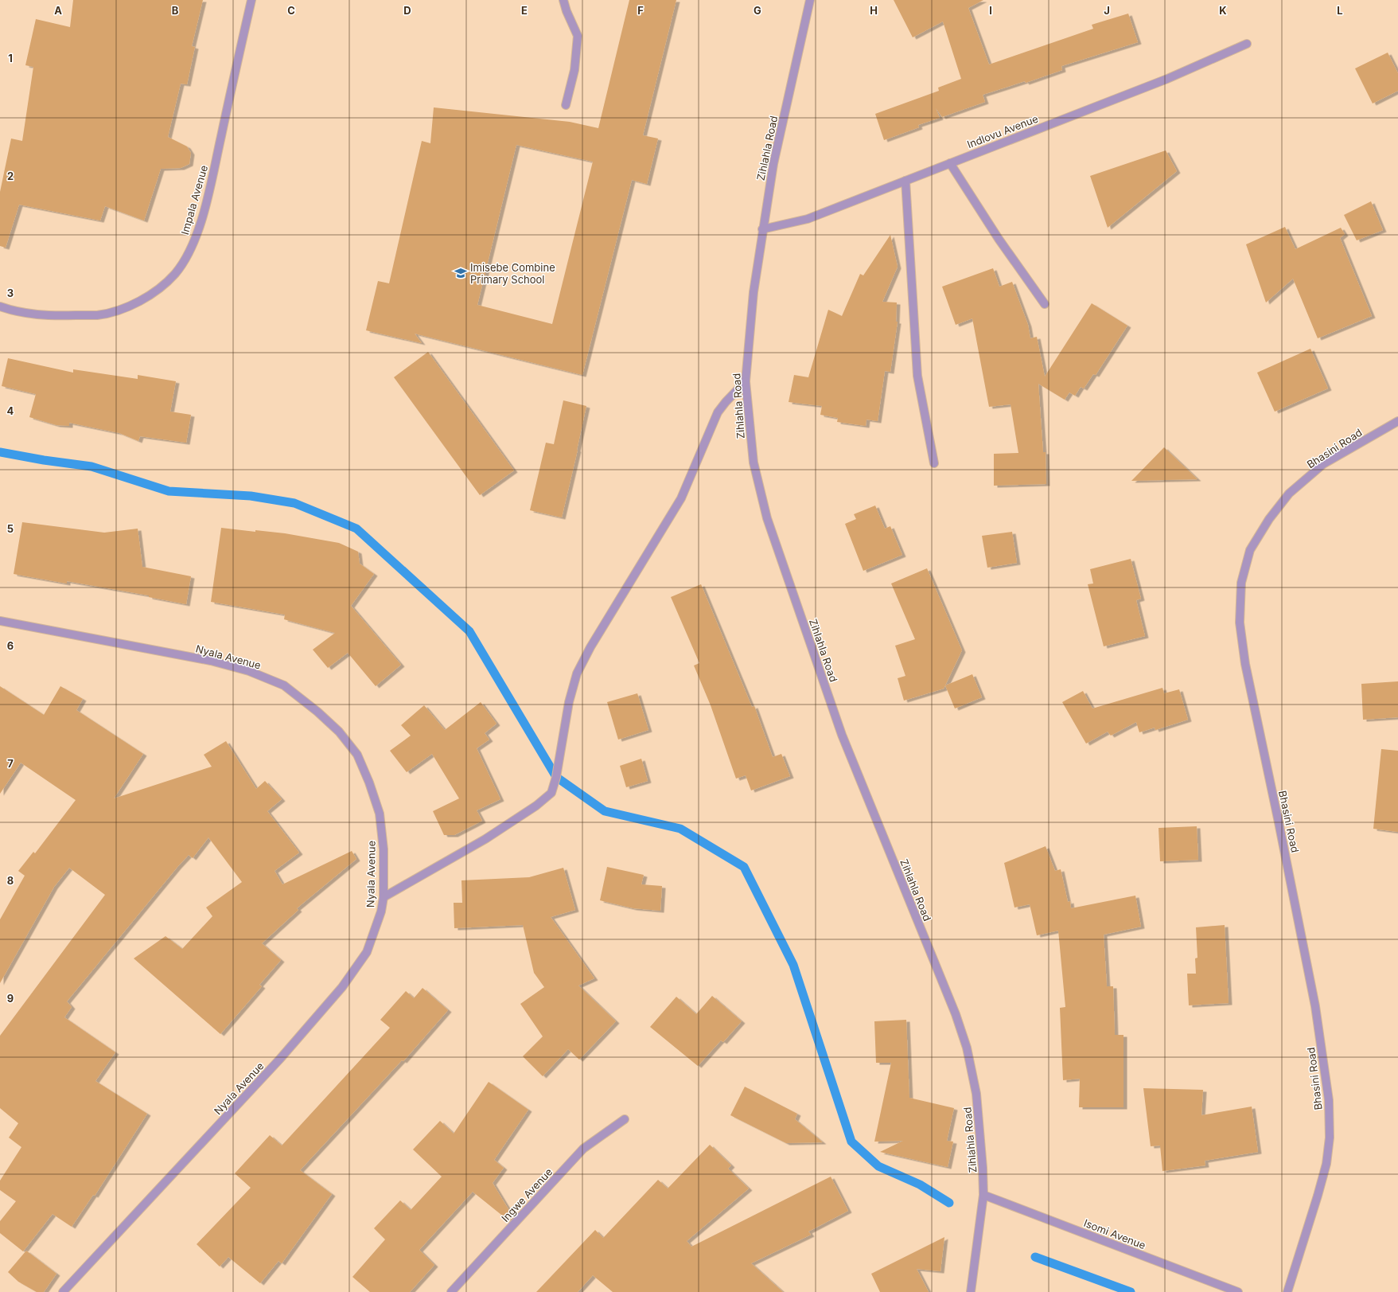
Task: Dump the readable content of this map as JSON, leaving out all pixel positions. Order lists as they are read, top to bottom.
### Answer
{
  "streets": {
    "street": [
      "Indlovu Avenue",
      "Zihlahla Road",
      "Impala Avenue",
      "Bhasini Road",
      "Nyala Avenue",
      "Ingwe Avenue",
      "Isomi Avenue"
    ]
  },
  "crossings": [
    ["Indlovu Avenue", "Zihlahla Road"],
    ["Zihlahla Road", "Isomi Avenue"]
  ],
  "places": {
    "school or university": ["Imisebe Combine Primary School"]
  },
  "grid": {
    "columns": [
      "A",
      "B",
      "C",
      "D",
      "E",
      "F",
      "G",
      "H",
      "I",
      "J",
      "K",
      "L"
    ],
    "rows": [
      "1",
      "2",
      "3",
      "4",
      "5",
      "6",
      "7",
      "8",
      "9"
    ]
  }
}
